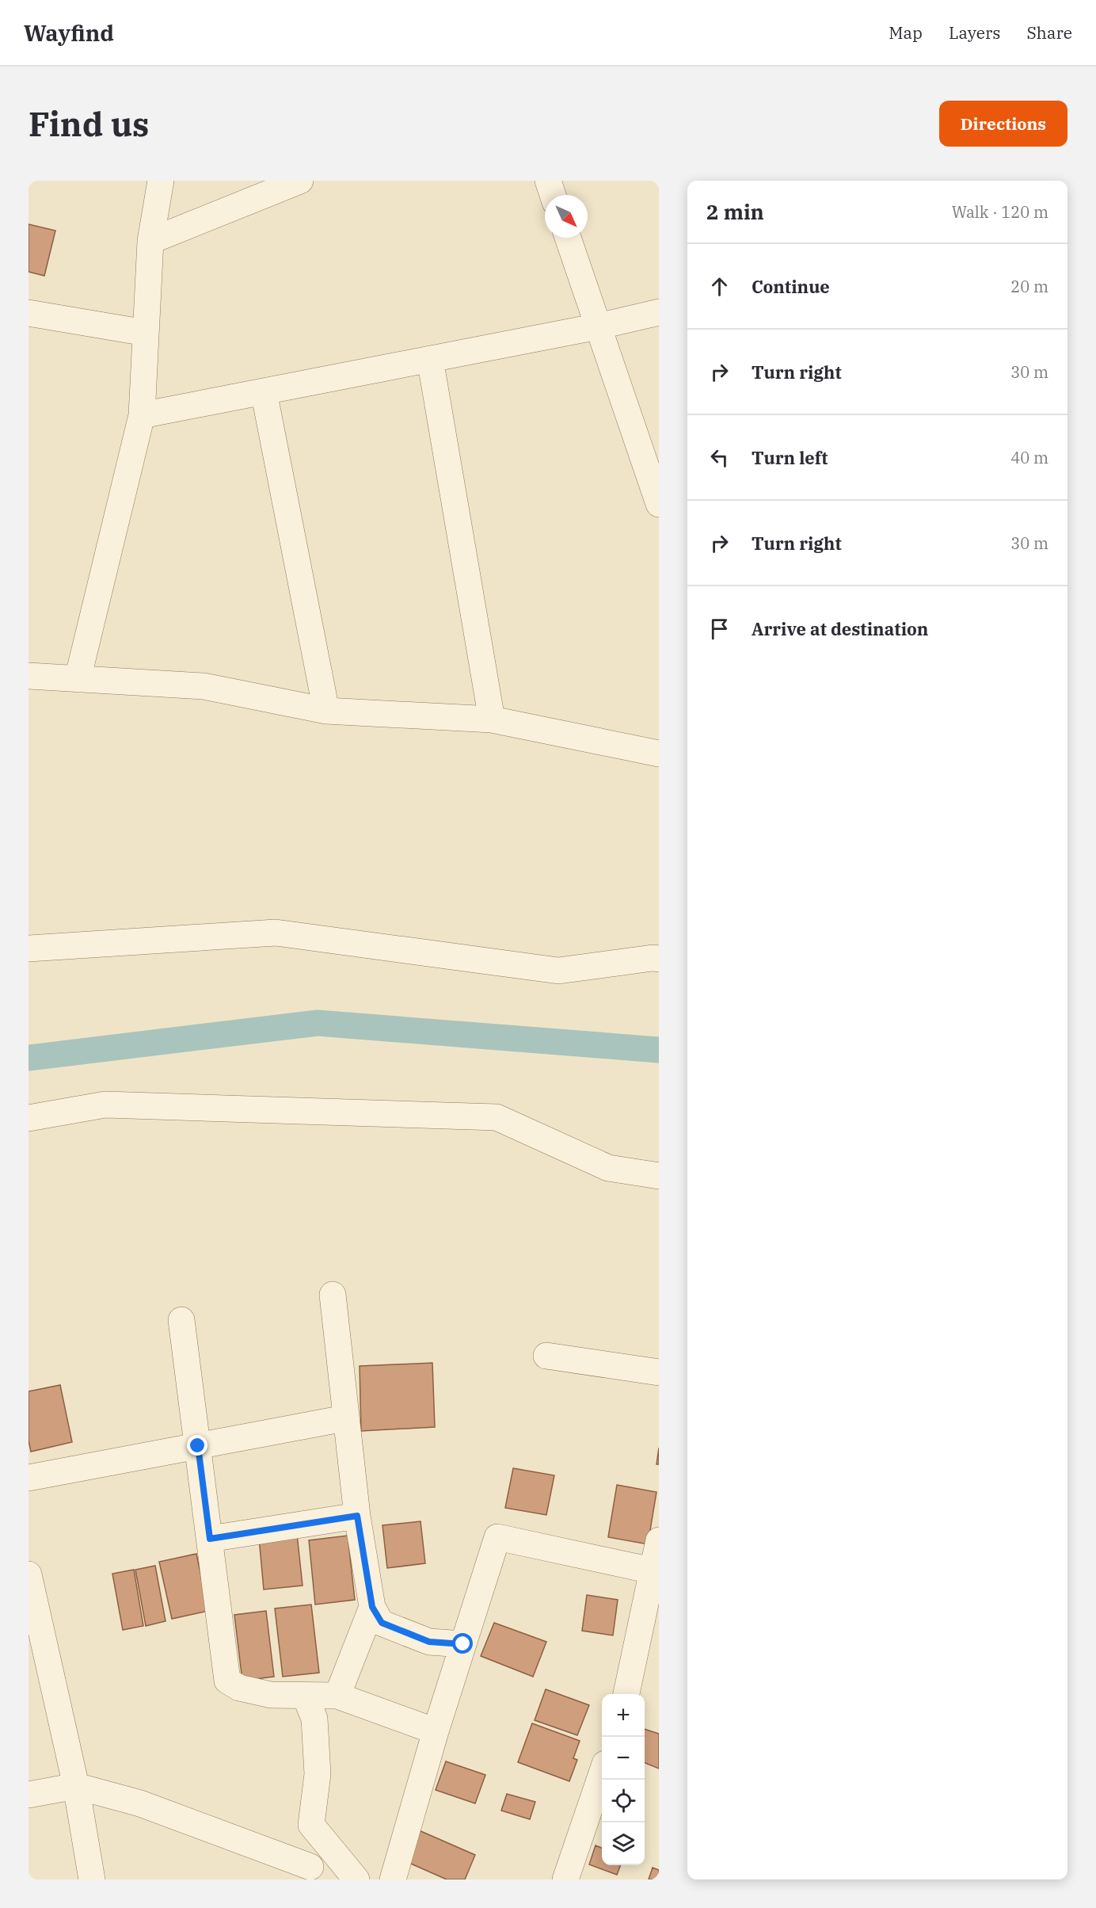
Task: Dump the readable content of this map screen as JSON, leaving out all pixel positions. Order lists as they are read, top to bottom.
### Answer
{
  "north": "bottom right",
  "page": {
    "header": "Wayfind",
    "nav": ["Map", "Layers", "Share"],
    "buttons": "Directions",
    "title": "Find us",
    "heading": ["2 min", "Walk · 120 m"],
    "list": [
      ["Continue", "20 m"],
      ["Turn right", "30 m"],
      ["Turn left", "40 m"],
      ["Turn right", "30 m"],
      "Arrive at destination"
    ],
    "map_buttons": ["+", "−"]
  }
}
